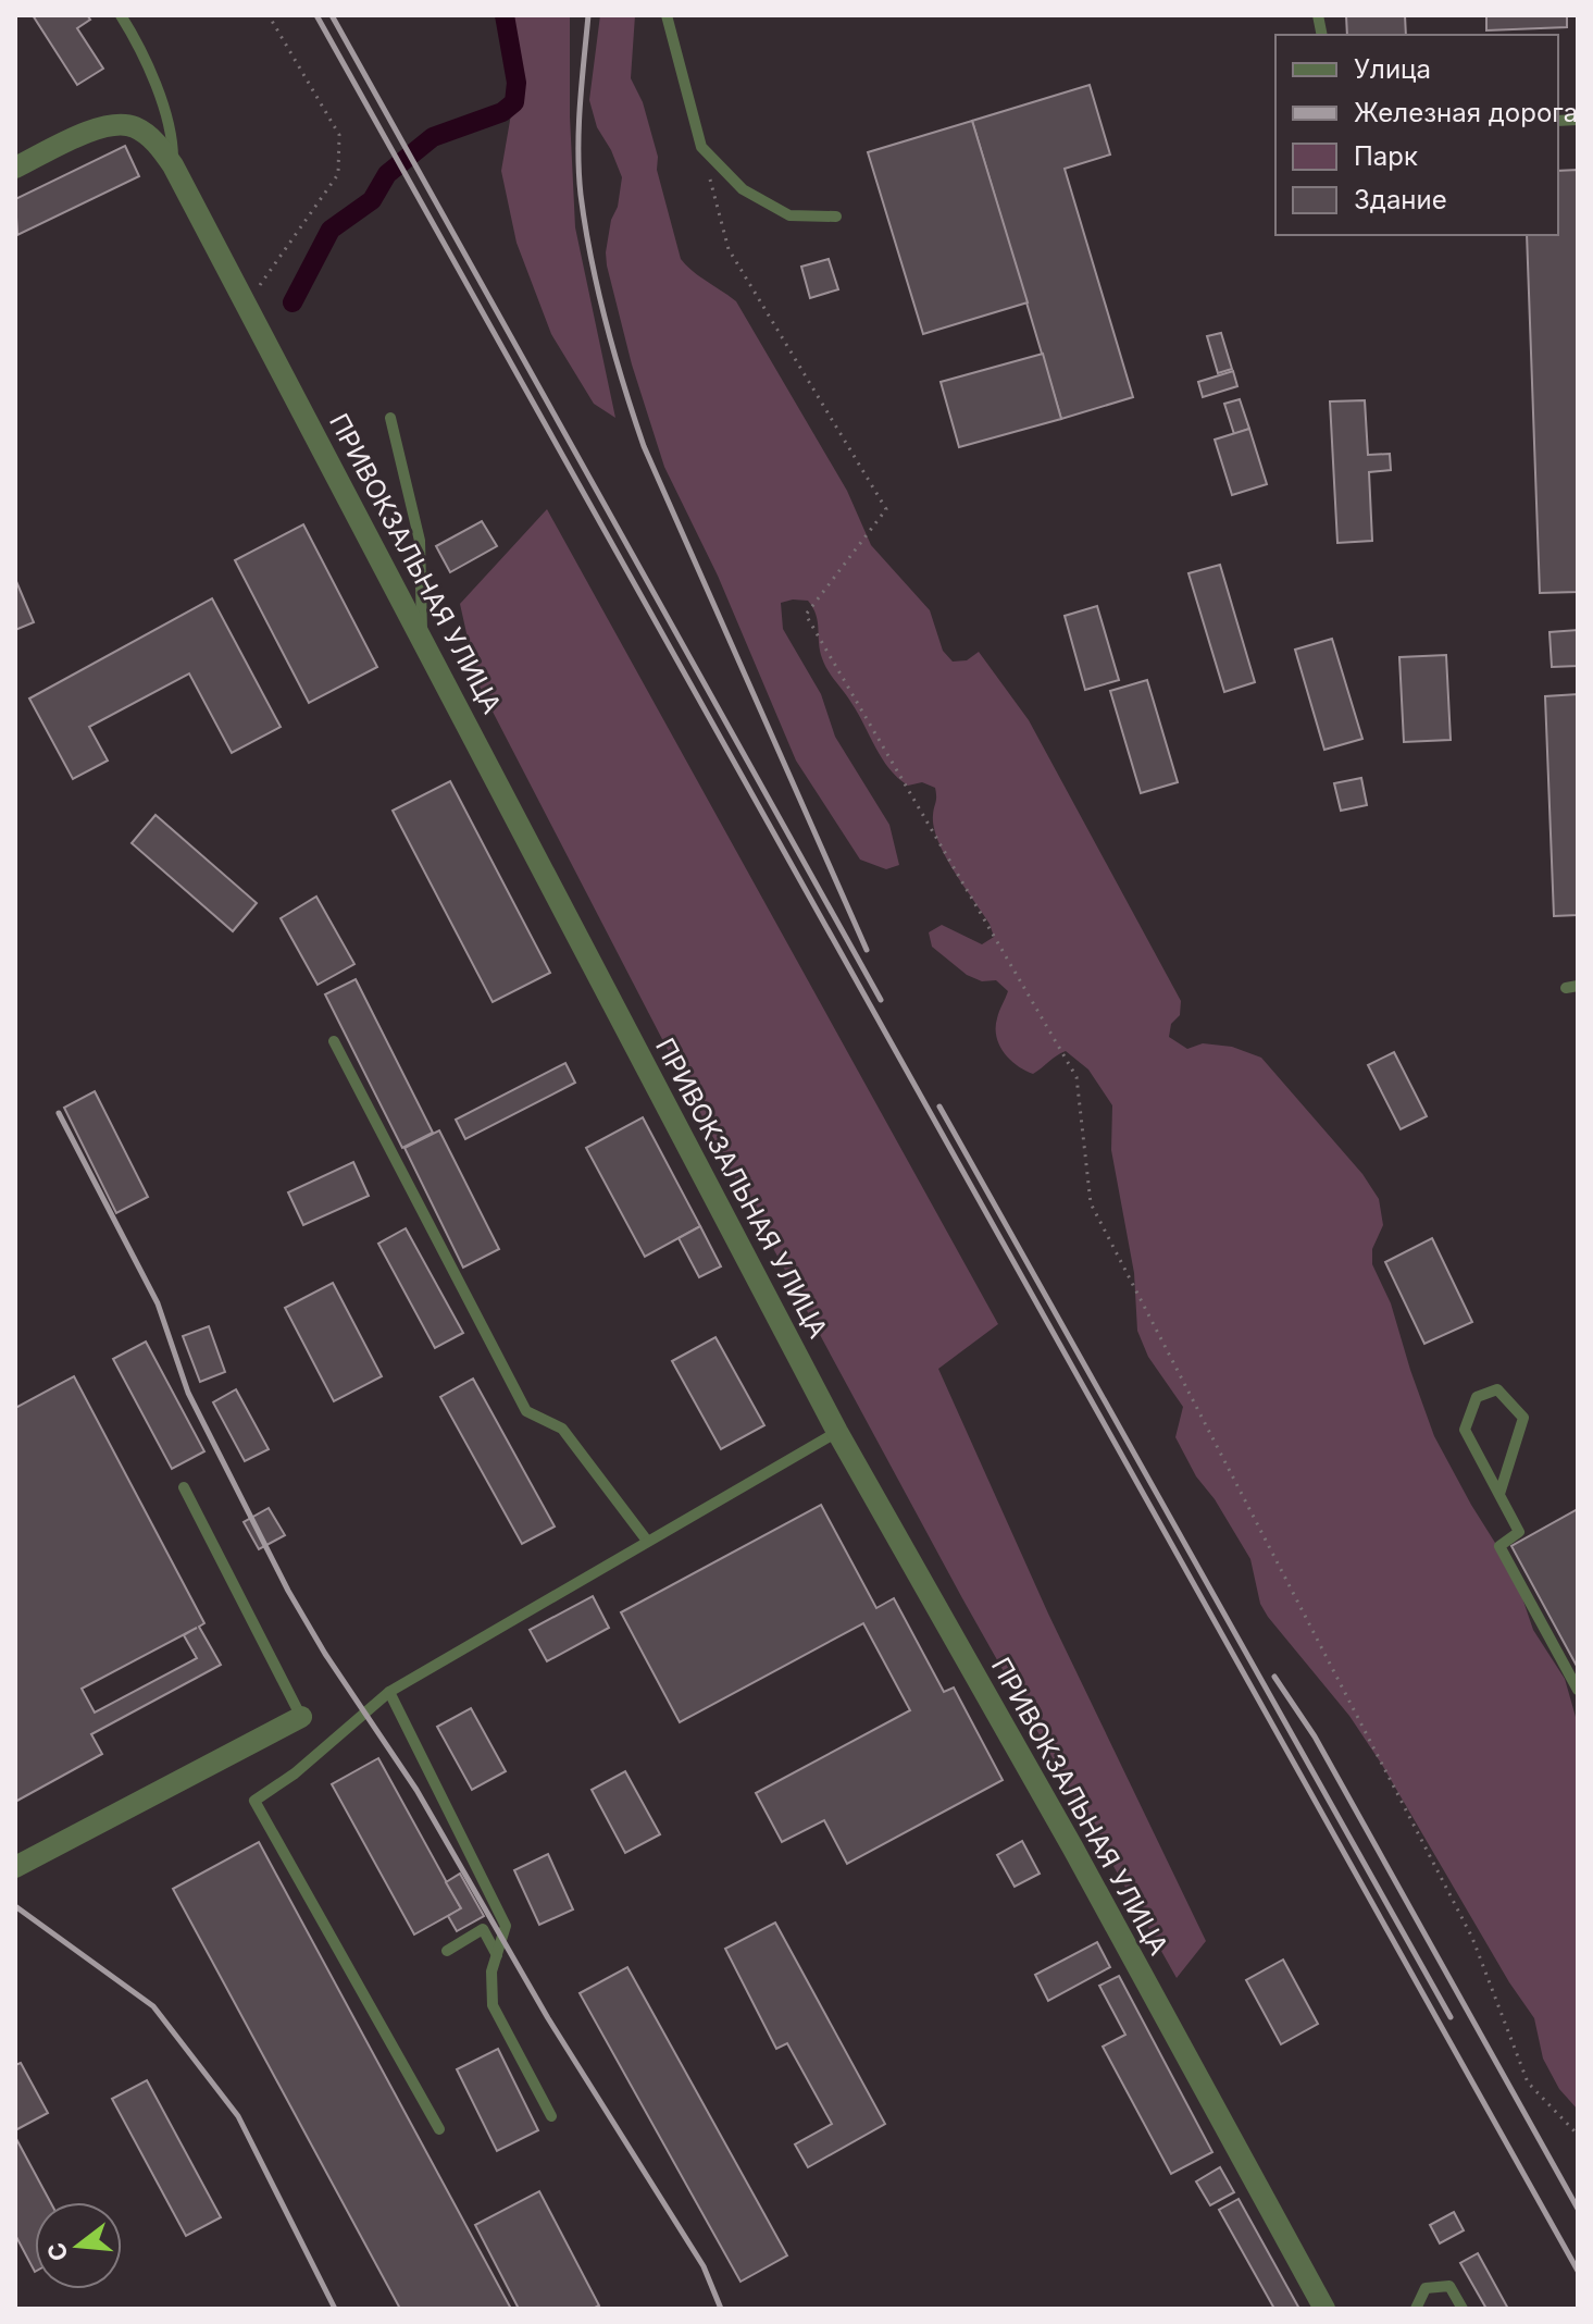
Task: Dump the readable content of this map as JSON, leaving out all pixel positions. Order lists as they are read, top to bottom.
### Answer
{
  "streets": {
    "street": ["ПРИВОКЗАЛЬНАЯ УЛИЦА"]
  },
  "legend": [
    "Улица",
    "Железная дорога",
    "Парк",
    "Здание"
  ],
  "north": "left"
}
